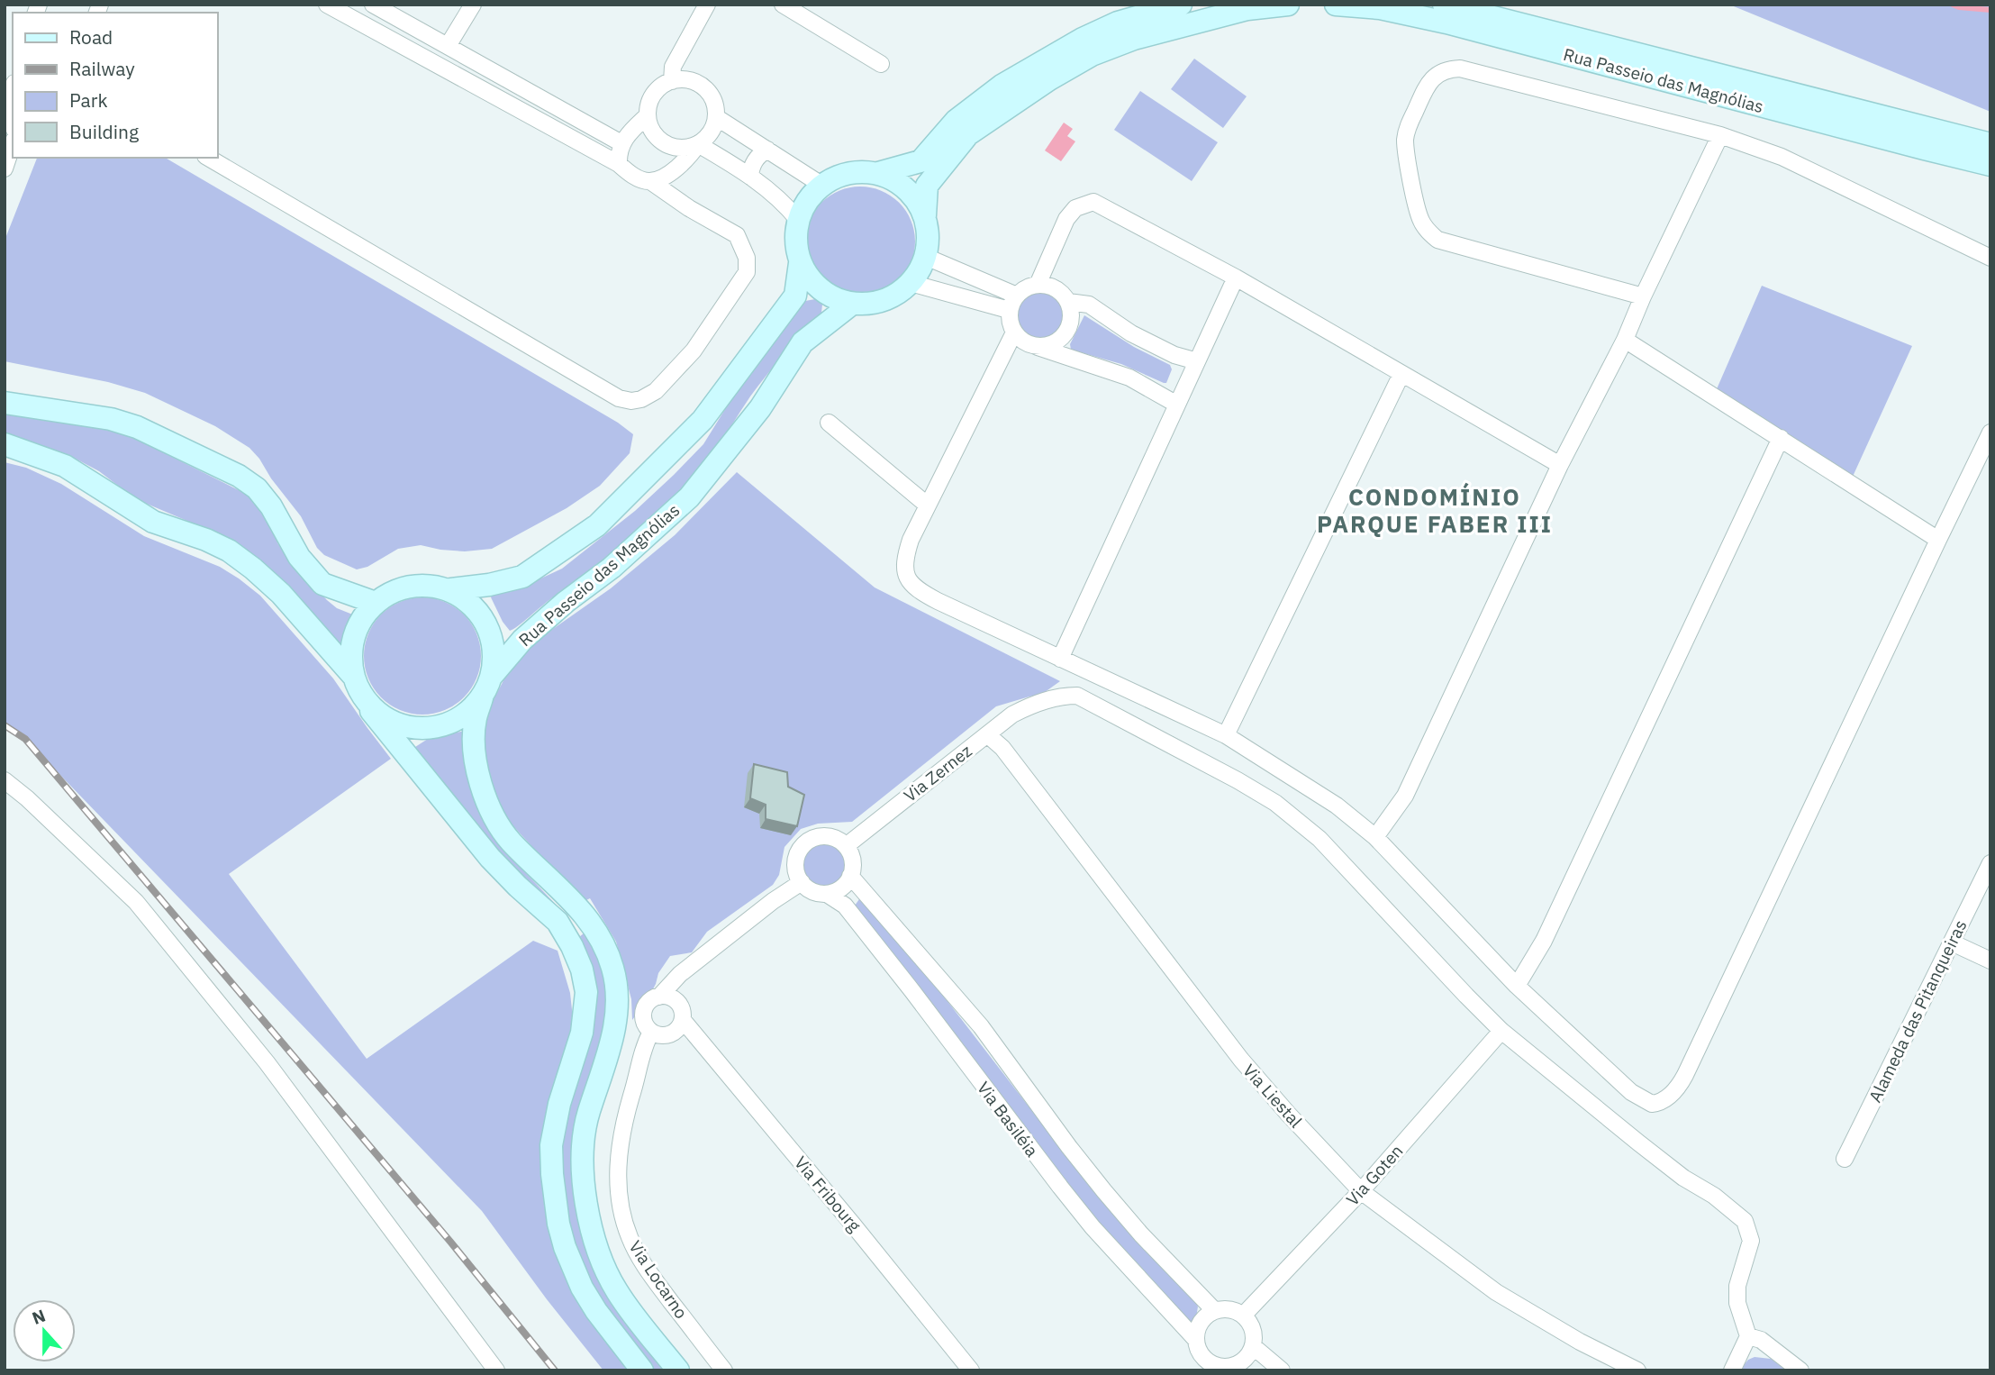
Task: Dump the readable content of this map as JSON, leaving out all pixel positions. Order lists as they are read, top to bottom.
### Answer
{
  "streets": {
    "street": [
      "Rua Passeio das Magnólias",
      "Via Zernez",
      "Alameda das Pitanqueiras",
      "Via Liestal",
      "Via Basiléia",
      "Via Goten",
      "Via Fribourg",
      "Via Locarno"
    ]
  },
  "crossings": [
    ["Via Zernez", "Via Liestal"],
    ["Via Zernez", "Via Basiléia"],
    ["Via Zernez", "Via Goten"],
    ["Via Liestal", "Via Goten"],
    ["Via Basiléia", "Via Goten"],
    ["Via Fribourg", "Via Locarno"]
  ],
  "districts": ["CONDOMÍNIO PARQUE FABER III"],
  "legend": [
    "Road",
    "Railway",
    "Park",
    "Building"
  ],
  "north": "top"
}
